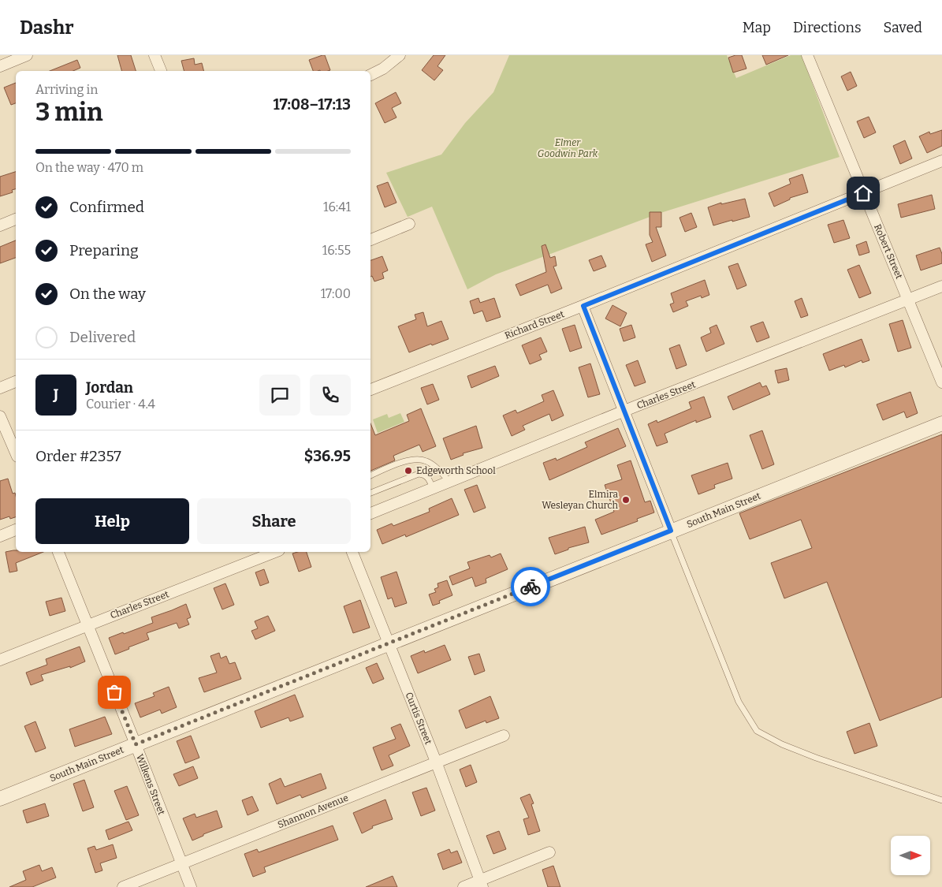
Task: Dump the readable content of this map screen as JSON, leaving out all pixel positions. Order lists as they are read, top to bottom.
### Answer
{
  "streets": {
    "street": [
      "Robert Street",
      "Richard Street",
      "Charles Street",
      "South Main Street",
      "Curtis Street",
      "Wilkens Street",
      "Shannon Avenue"
    ]
  },
  "crossings": [
    ["Robert Street", "Richard Street"],
    ["Robert Street", "Charles Street"],
    ["Charles Street", "Wilkens Street"],
    ["South Main Street", "Curtis Street"],
    ["South Main Street", "Wilkens Street"],
    ["Curtis Street", "Shannon Avenue"],
    ["Wilkens Street", "Shannon Avenue"]
  ],
  "parks": ["Elmer Goodwin Park"],
  "places": ["Edgeworth School", "Elmira Wesleyan Church"],
  "north": "right",
  "page": {
    "header": "Dashr",
    "nav": ["Map", "Directions", "Saved"],
    "heading": ["3 min", "Arriving in", "17:08–17:13"],
    "panel": [
      "Jordan",
      "Courier · 4.4",
      "Order #2357",
      "$36.95"
    ],
    "bar": "On the way · 470 m",
    "list": [
      ["Confirmed", "16:41"],
      ["Preparing", "16:55"],
      ["On the way", "17:00"],
      "Delivered"
    ],
    "round": "J",
    "buttons": ["Help", "Share"]
  }
}
